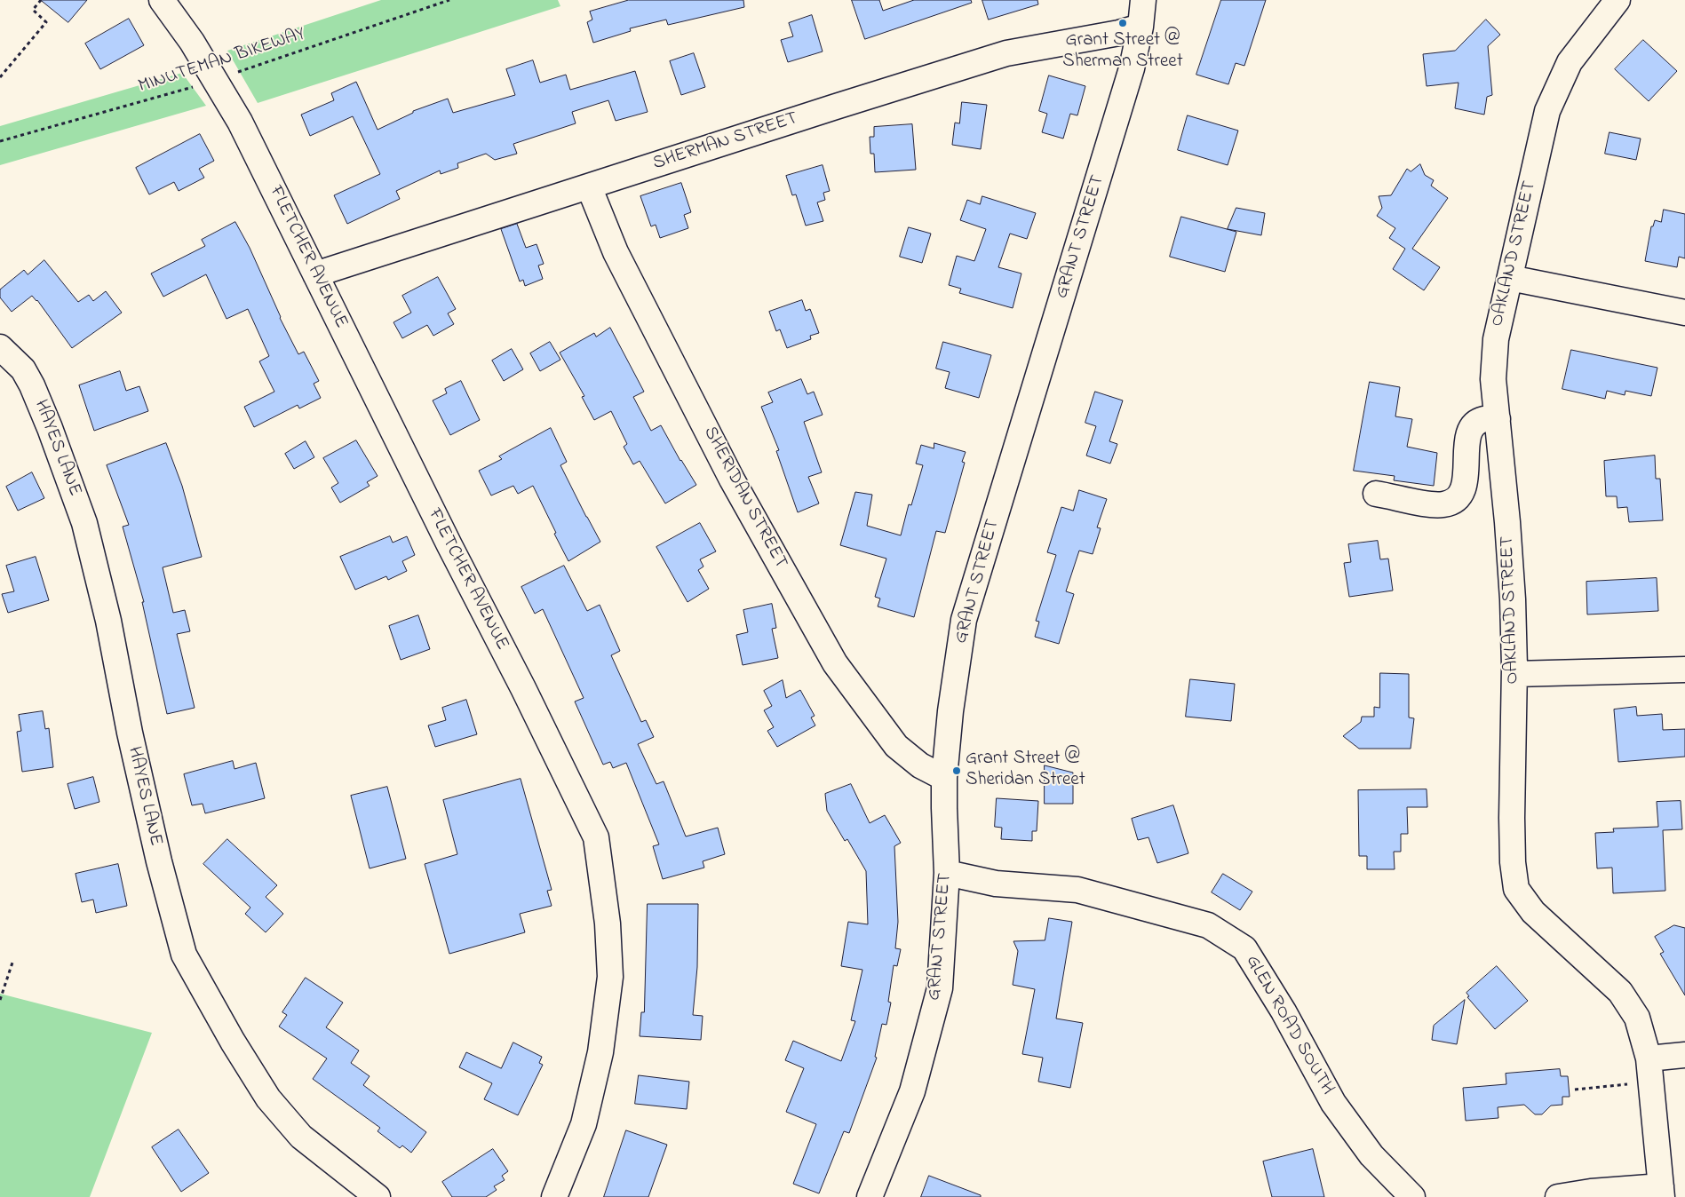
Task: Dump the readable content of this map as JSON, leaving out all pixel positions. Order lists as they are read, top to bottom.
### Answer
{
  "streets": {
    "street": [
      "SHERMAN STREET",
      "GRANT STREET",
      "OAKLAND STREET",
      "FLETCHER AVENUE",
      "HAYES LANE",
      "SHERIDAN STREET",
      "GLEN ROAD SOUTH"
    ],
    "path": ["MINUTEMAN BIKEWAY"]
  },
  "crossings": [
    ["MINUTEMAN BIKEWAY", "FLETCHER AVENUE"],
    ["SHERMAN STREET", "GRANT STREET"],
    ["SHERMAN STREET", "FLETCHER AVENUE"],
    ["SHERMAN STREET", "SHERIDAN STREET"],
    ["GRANT STREET", "SHERIDAN STREET"],
    ["GRANT STREET", "GLEN ROAD SOUTH"]
  ],
  "places": ["Grant Street @ Sherman Street", "Grant Street @ Sheridan Street"]
}
